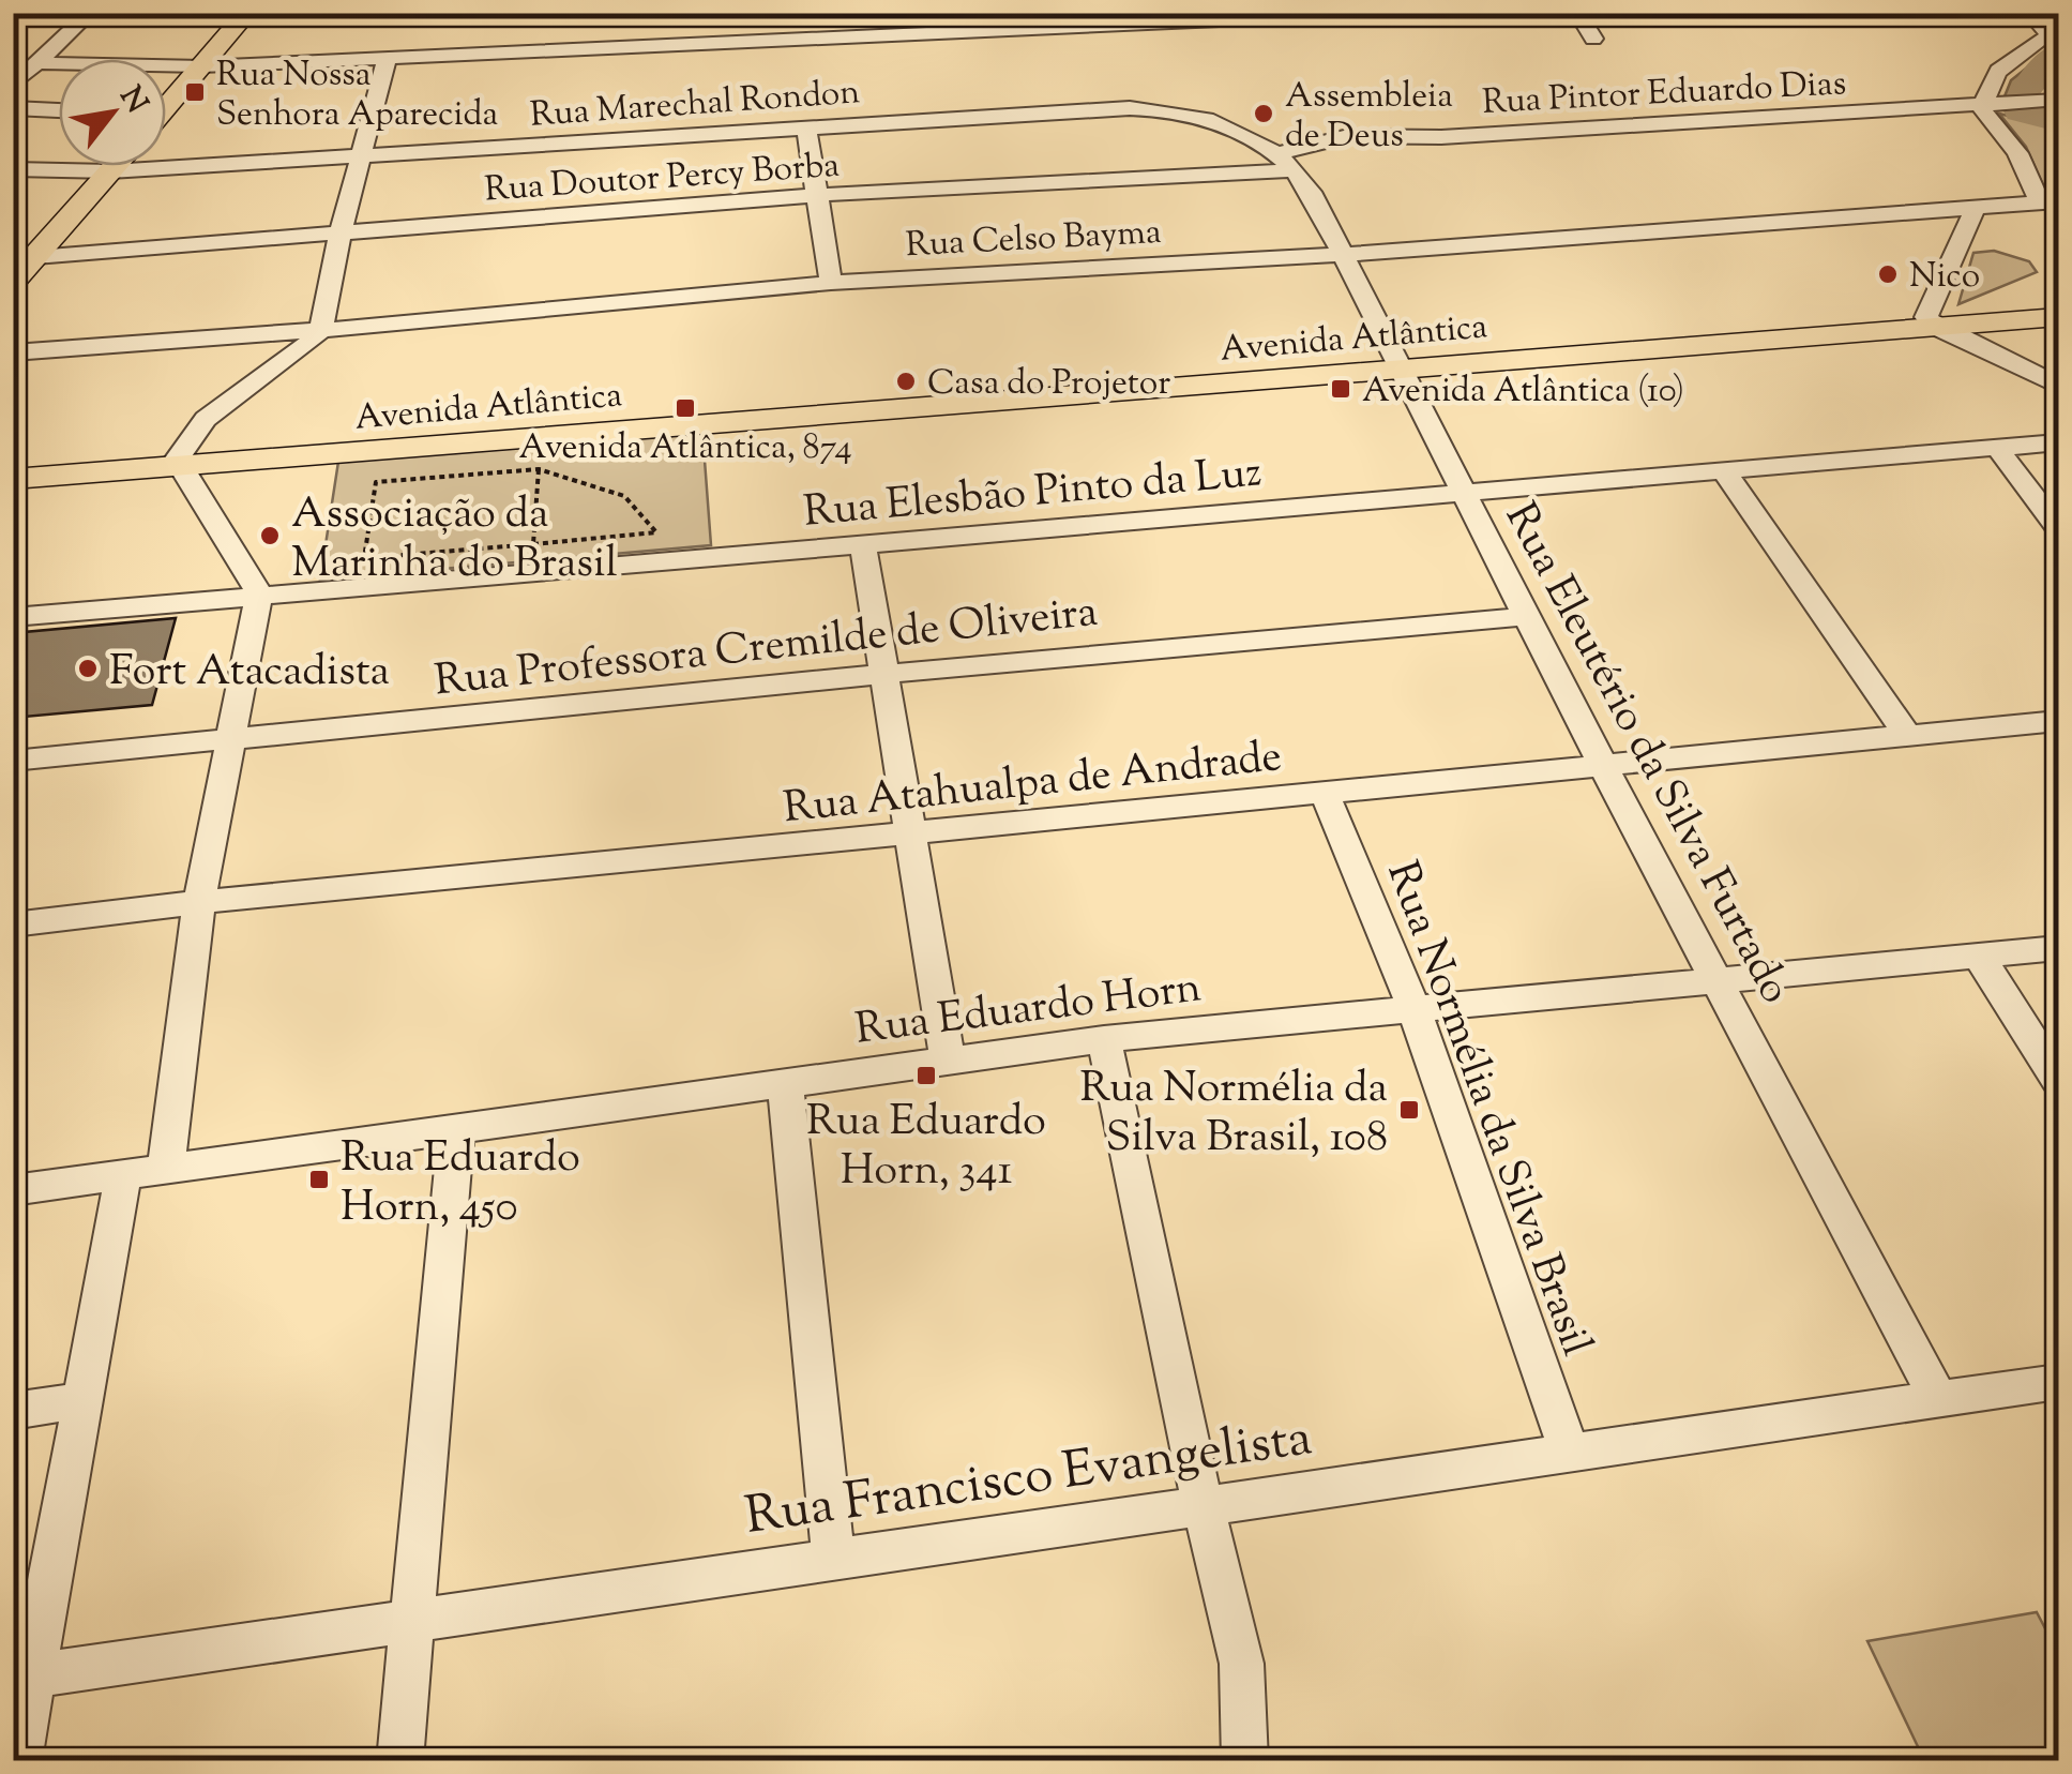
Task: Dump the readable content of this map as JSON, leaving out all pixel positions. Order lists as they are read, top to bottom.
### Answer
{
  "streets": {
    "main road": ["Avenida Atlântica"],
    "street": [
      "Rua Pintor Eduardo Dias",
      "Rua Marechal Rondon",
      "Rua Doutor Percy Borba",
      "Rua Celso Bayma",
      "Rua Elesbão Pinto da Luz",
      "Rua Professora Cremilde de Oliveira",
      "Rua Eleutério da Silva Furtado",
      "Rua Atahualpa de Andrade",
      "Rua Eduardo Horn",
      "Rua Normélia da Silva Brasil",
      "Rua Francisco Evangelista"
    ]
  },
  "crossings": [
    ["Rua Pintor Eduardo Dias", "Rua Marechal Rondon"],
    ["Rua Pintor Eduardo Dias", "Rua Eleutério da Silva Furtado"],
    ["Rua Marechal Rondon", "Rua Eleutério da Silva Furtado"],
    ["Rua Doutor Percy Borba", "Rua Eleutério da Silva Furtado"],
    ["Rua Celso Bayma", "Rua Eleutério da Silva Furtado"],
    ["Avenida Atlântica", "Rua Eleutério da Silva Furtado"],
    ["Rua Elesbão Pinto da Luz", "Rua Eleutério da Silva Furtado"],
    ["Rua Professora Cremilde de Oliveira", "Rua Eleutério da Silva Furtado"],
    ["Rua Eleutério da Silva Furtado", "Rua Atahualpa de Andrade"],
    ["Rua Eleutério da Silva Furtado", "Rua Eduardo Horn"],
    ["Rua Eleutério da Silva Furtado", "Rua Francisco Evangelista"],
    ["Rua Atahualpa de Andrade", "Rua Normélia da Silva Brasil"],
    ["Rua Eduardo Horn", "Rua Normélia da Silva Brasil"],
    ["Rua Normélia da Silva Brasil", "Rua Francisco Evangelista"]
  ],
  "places": {
    "transit": [
      "Rua Nossa Senhora Aparecida",
      "Avenida Atlântica (10)",
      "Avenida Atlântica, 874",
      "Rua Eduardo Horn, 341",
      "Rua Normélia da Silva Brasil, 108",
      "Rua Eduardo Horn, 450"
    ],
    "other": [
      "Assembleia de Deus",
      "Nico",
      "Casa do Projetor",
      "Associação da Marinha do Brasil",
      "Fort Atacadista"
    ]
  },
  "north": "top right"
}
